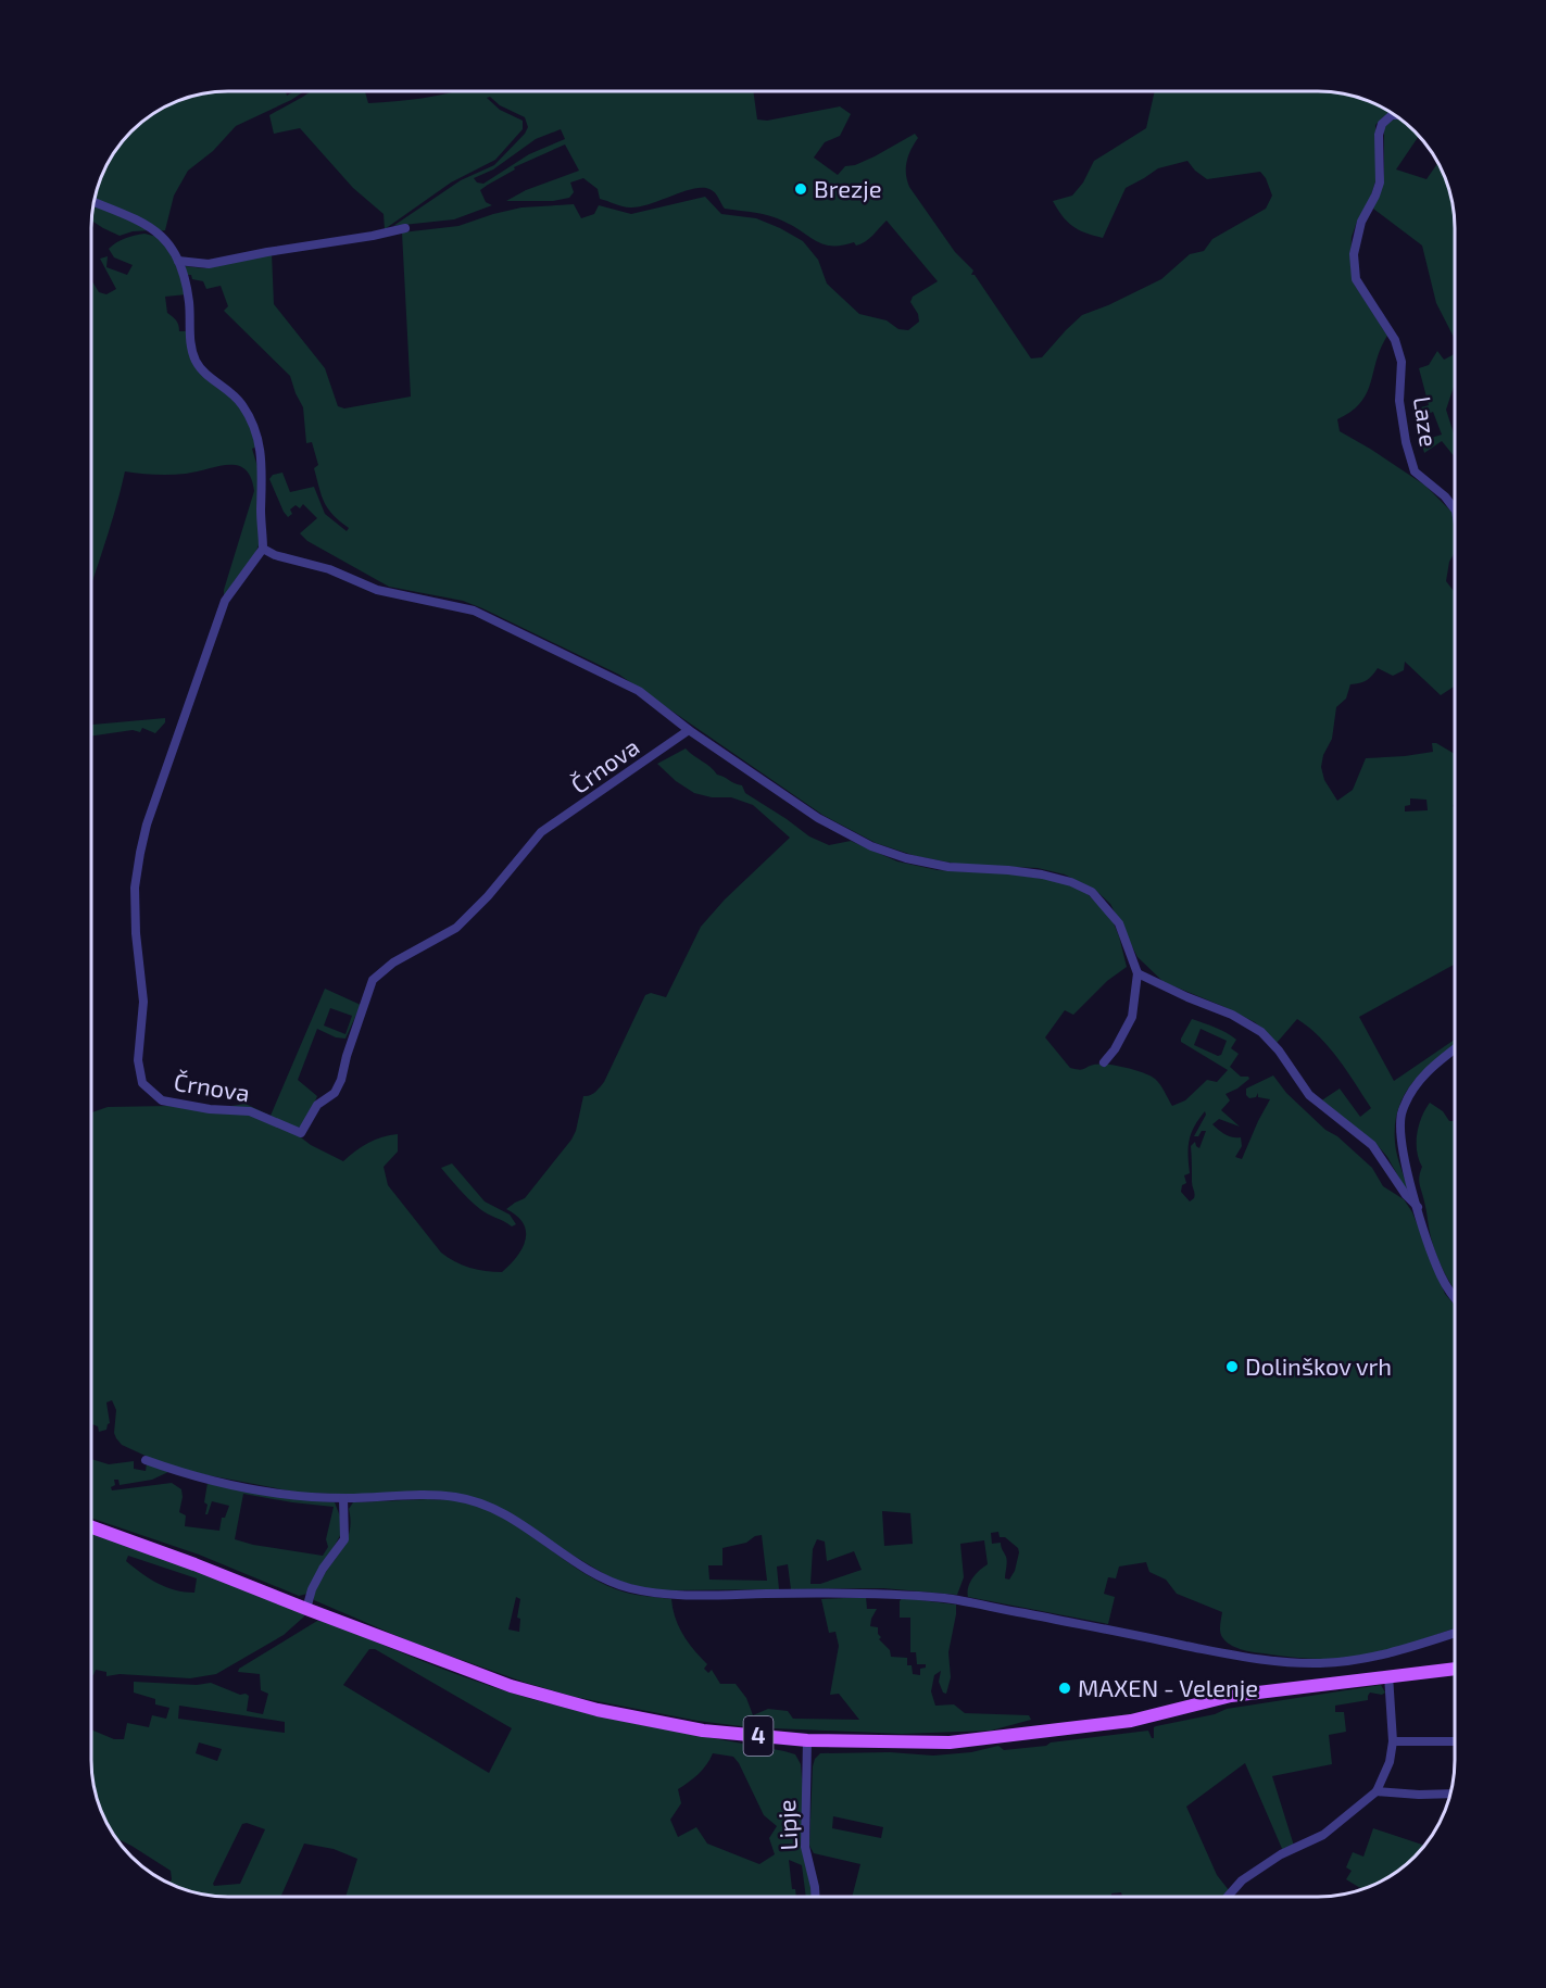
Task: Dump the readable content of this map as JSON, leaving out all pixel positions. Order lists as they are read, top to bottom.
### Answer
{
  "streets": {
    "main road": ["4"],
    "street": ["Laze", "Črnova", "Lipje"]
  },
  "crossings": [
    ["4", "Lipje"]
  ],
  "places": ["Brezje", "Dolinškov vrh", "MAXEN - Velenje"]
}
